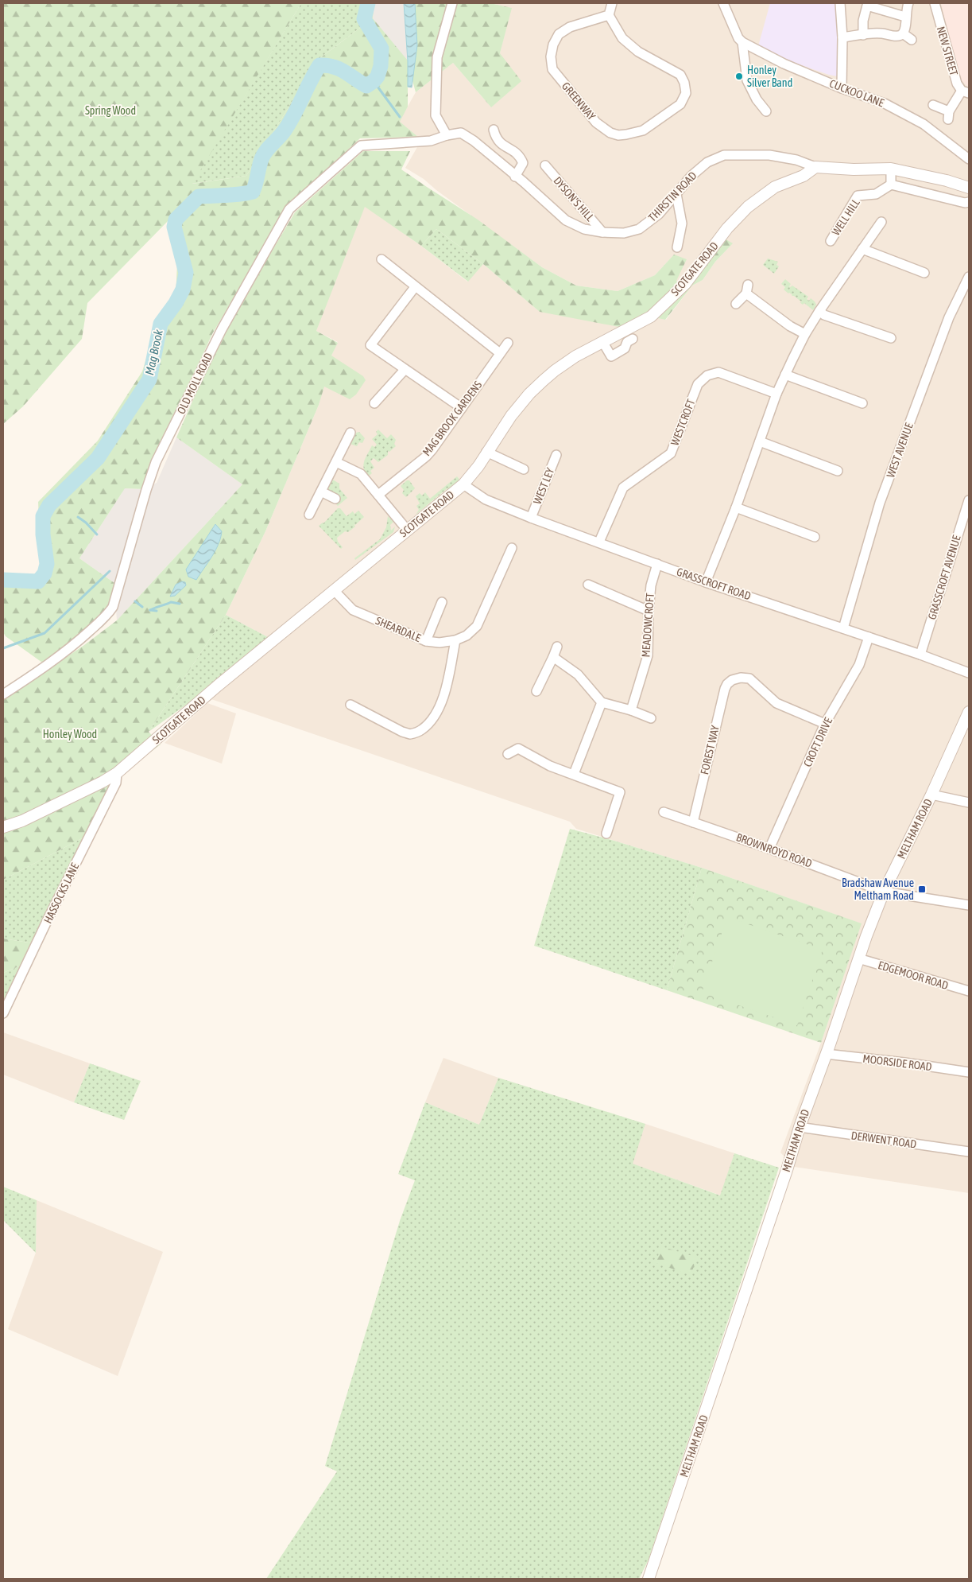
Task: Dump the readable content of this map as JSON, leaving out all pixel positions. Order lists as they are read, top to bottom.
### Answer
{
  "streets": {
    "street": [
      "NEW STREET",
      "CUCKOO LANE",
      "GREENWAY",
      "THIRSTIN ROAD",
      "DYSON'S HILL",
      "WELL HILL",
      "SCOTGATE ROAD",
      "OLD MOLL ROAD",
      "MAG BROOK GARDENS",
      "WESTCROFT",
      "WEST AVENUE",
      "WEST LEY",
      "GRASSCROFT AVENUE",
      "GRASSCROFT ROAD",
      "MEADOWCROFT",
      "SHEARDALE",
      "CROFT DRIVE",
      "FOREST WAY",
      "MELTHAM ROAD",
      "BROWNROYD ROAD",
      "HASSOCKS LANE",
      "EDGEMOOR ROAD",
      "MOORSIDE ROAD",
      "DERWENT ROAD"
    ]
  },
  "crossings": [
    ["THIRSTIN ROAD", "DYSON'S HILL"],
    ["THIRSTIN ROAD", "SCOTGATE ROAD"],
    ["THIRSTIN ROAD", "OLD MOLL ROAD"],
    ["SCOTGATE ROAD", "GRASSCROFT ROAD"],
    ["SCOTGATE ROAD", "SHEARDALE"],
    ["SCOTGATE ROAD", "HASSOCKS LANE"],
    ["WESTCROFT", "GRASSCROFT ROAD"],
    ["WEST AVENUE", "GRASSCROFT ROAD"],
    ["WEST LEY", "GRASSCROFT ROAD"],
    ["GRASSCROFT AVENUE", "GRASSCROFT ROAD"],
    ["GRASSCROFT ROAD", "MEADOWCROFT"],
    ["GRASSCROFT ROAD", "CROFT DRIVE"],
    ["CROFT DRIVE", "FOREST WAY"],
    ["CROFT DRIVE", "BROWNROYD ROAD"],
    ["FOREST WAY", "BROWNROYD ROAD"],
    ["MELTHAM ROAD", "BROWNROYD ROAD"],
    ["MELTHAM ROAD", "EDGEMOOR ROAD"],
    ["MELTHAM ROAD", "MOORSIDE ROAD"],
    ["MELTHAM ROAD", "DERWENT ROAD"]
  ],
  "water": ["Mag Brook"],
  "parks": ["Spring Wood", "Honley Wood"],
  "places": {
    "other": ["Honley Silver Band"],
    "transit": ["Bradshaw Avenue Meltham Road"]
  }
}
